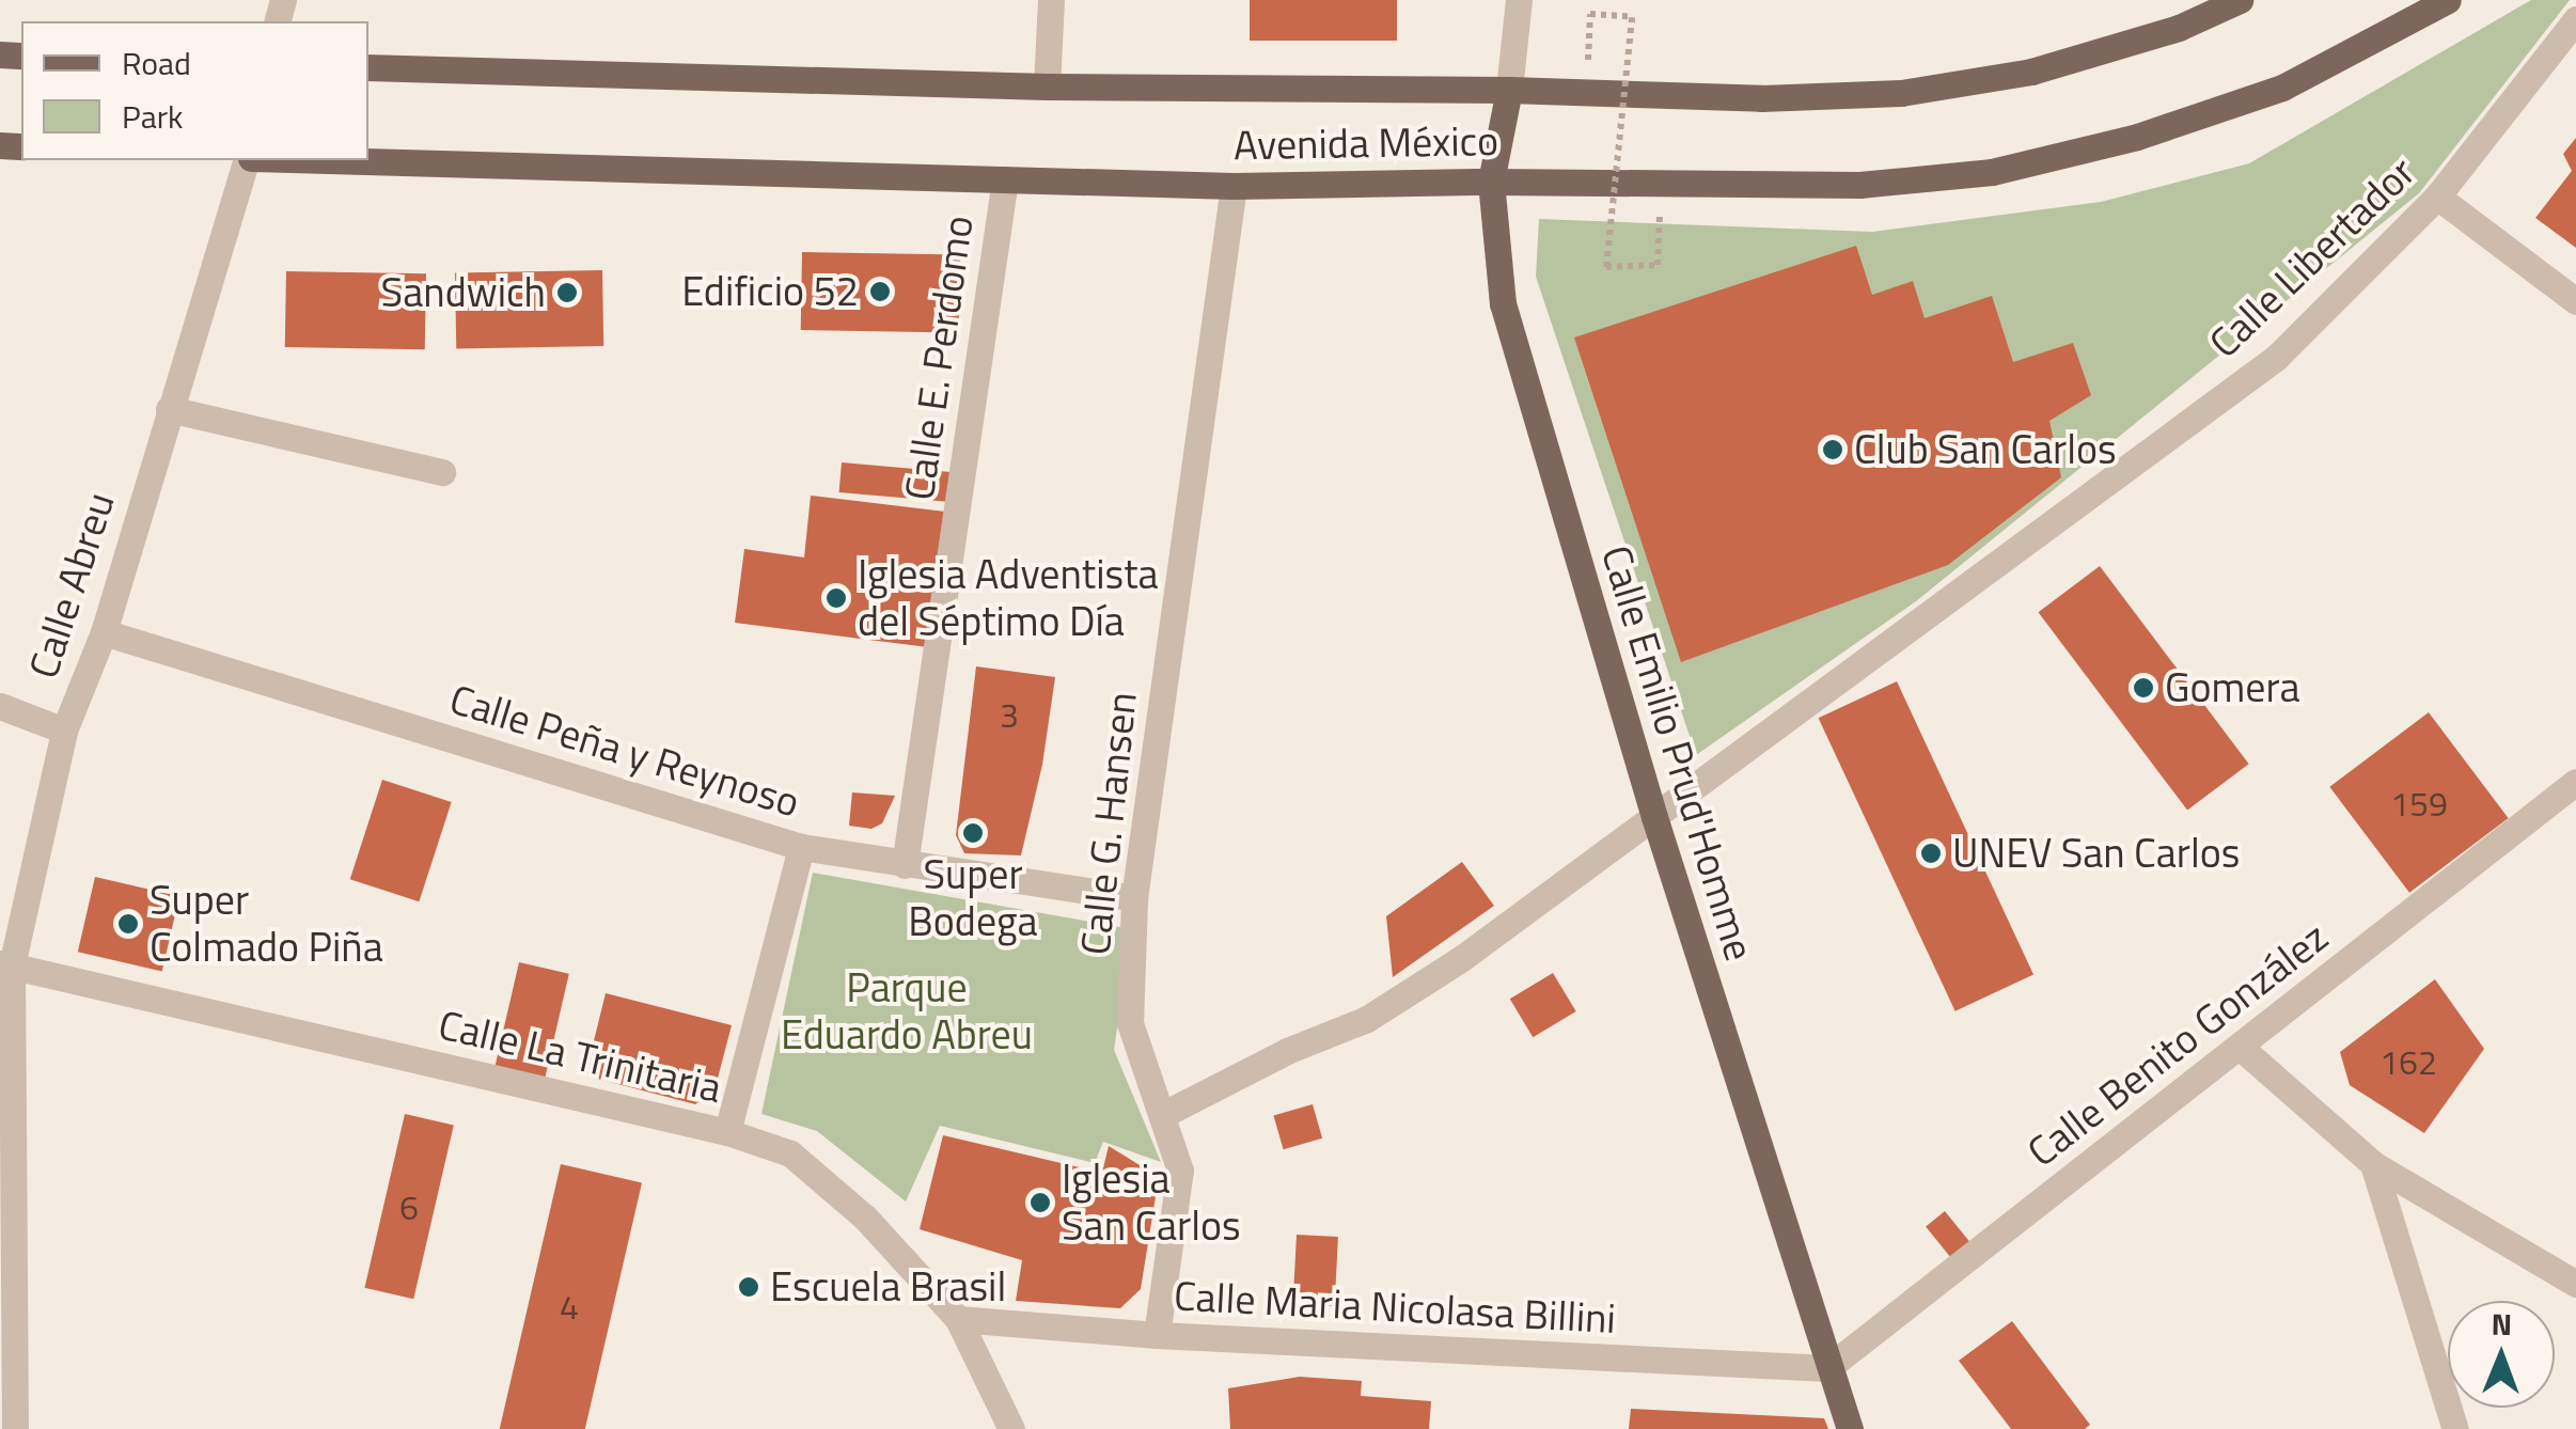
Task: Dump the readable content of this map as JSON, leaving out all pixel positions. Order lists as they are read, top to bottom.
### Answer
{
  "streets": {
    "main road": ["Avenida México", "Calle Emilio Prud'Homme"],
    "street": [
      "Calle Libertador",
      "Calle E. Perdomo",
      "Calle Abreu",
      "Calle Peña y Reynoso",
      "Calle G. Hansen",
      "Calle Benito González",
      "Calle La Trinitaria",
      "Calle Maria Nicolasa Billini"
    ]
  },
  "crossings": [
    ["Avenida México", "Calle E. Perdomo"],
    ["Avenida México", "Calle Emilio Prud'Homme"],
    ["Avenida México", "Calle G. Hansen"],
    ["Calle Libertador", "Calle Emilio Prud'Homme"],
    ["Calle Libertador", "Calle G. Hansen"],
    ["Calle E. Perdomo", "Calle Peña y Reynoso"],
    ["Calle Abreu", "Calle Peña y Reynoso"],
    ["Calle Abreu", "Calle La Trinitaria"],
    ["Calle Peña y Reynoso", "Calle G. Hansen"],
    ["Calle Emilio Prud'Homme", "Calle Benito González"],
    ["Calle Emilio Prud'Homme", "Calle Maria Nicolasa Billini"],
    ["Calle G. Hansen", "Calle Maria Nicolasa Billini"],
    ["Calle Benito González", "Calle Maria Nicolasa Billini"],
    ["Calle La Trinitaria", "Calle Maria Nicolasa Billini"]
  ],
  "parks": ["Parque Eduardo Abreu"],
  "places": [
    "Edificio 52",
    "Sandwich",
    "Club San Carlos",
    "Iglesia Adventista del Séptimo Día",
    "Gomera",
    "Super Bodega",
    "UNEV San Carlos",
    "Super Colmado Piña",
    "Iglesia San Carlos",
    "Escuela Brasil"
  ],
  "house_numbers": [
    "3",
    "159",
    "162",
    "6",
    "4"
  ],
  "legend": ["Road", "Park"],
  "north": "top"
}
